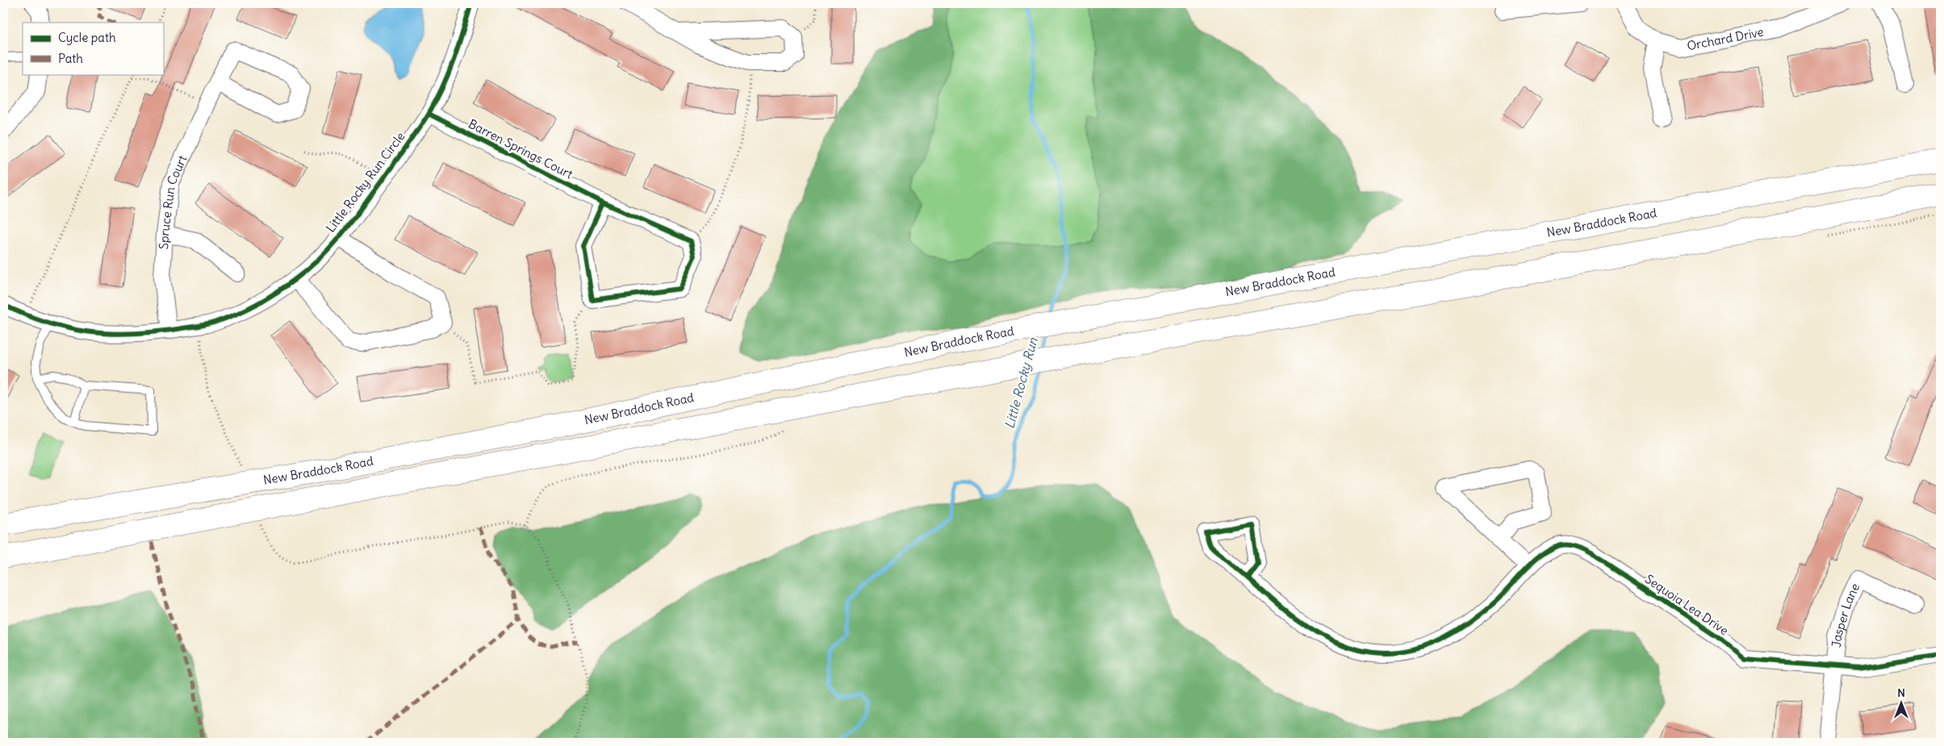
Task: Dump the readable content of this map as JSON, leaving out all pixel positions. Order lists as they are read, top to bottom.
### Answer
{
  "streets": {
    "main road": ["New Braddock Road"],
    "street": [
      "Orchard Drive",
      "Barren Springs Court",
      "Little Rocky Run Circle",
      "Spruce Run Court",
      "Sequoia Lea Drive",
      "Jasper Lane"
    ]
  },
  "crossings": [
    ["Barren Springs Court", "Little Rocky Run Circle"],
    ["Little Rocky Run Circle", "Spruce Run Court"],
    ["Sequoia Lea Drive", "Jasper Lane"]
  ],
  "water": ["Little Rocky Run"],
  "legend": ["Cycle path", "Path"],
  "north": "top"
}
